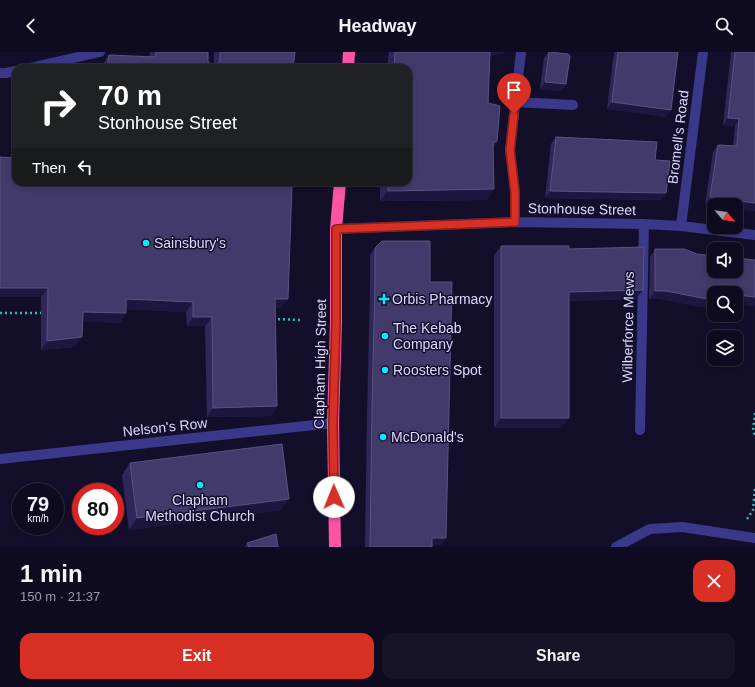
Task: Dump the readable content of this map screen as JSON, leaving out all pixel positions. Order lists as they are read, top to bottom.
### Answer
{
  "streets": {
    "highway": ["Clapham High Street"],
    "street": [
      "Bromell's Road",
      "Stonhouse Street",
      "Wilberforce Mews",
      "Nelson's Row"
    ]
  },
  "crossings": [
    ["Bromell's Road", "Stonhouse Street"],
    ["Stonhouse Street", "Wilberforce Mews"],
    ["Stonhouse Street", "Clapham High Street"],
    ["Clapham High Street", "Nelson's Row"]
  ],
  "places": {
    "other": [
      "Sainsbury's",
      "The Kebab Company",
      "Roosters Spot",
      "McDonald's",
      "Clapham Methodist Church"
    ],
    "health": ["Orbis Pharmacy"]
  },
  "north": "bottom right",
  "page": {
    "header": "Headway",
    "turn": ["70 m", "Stonhouse Street"],
    "then": "Then",
    "speed": "79 km/h",
    "limit": "80",
    "heading": ["1 min", "150 m · 21:37"],
    "buttons": ["Exit", "Share"]
  }
}
